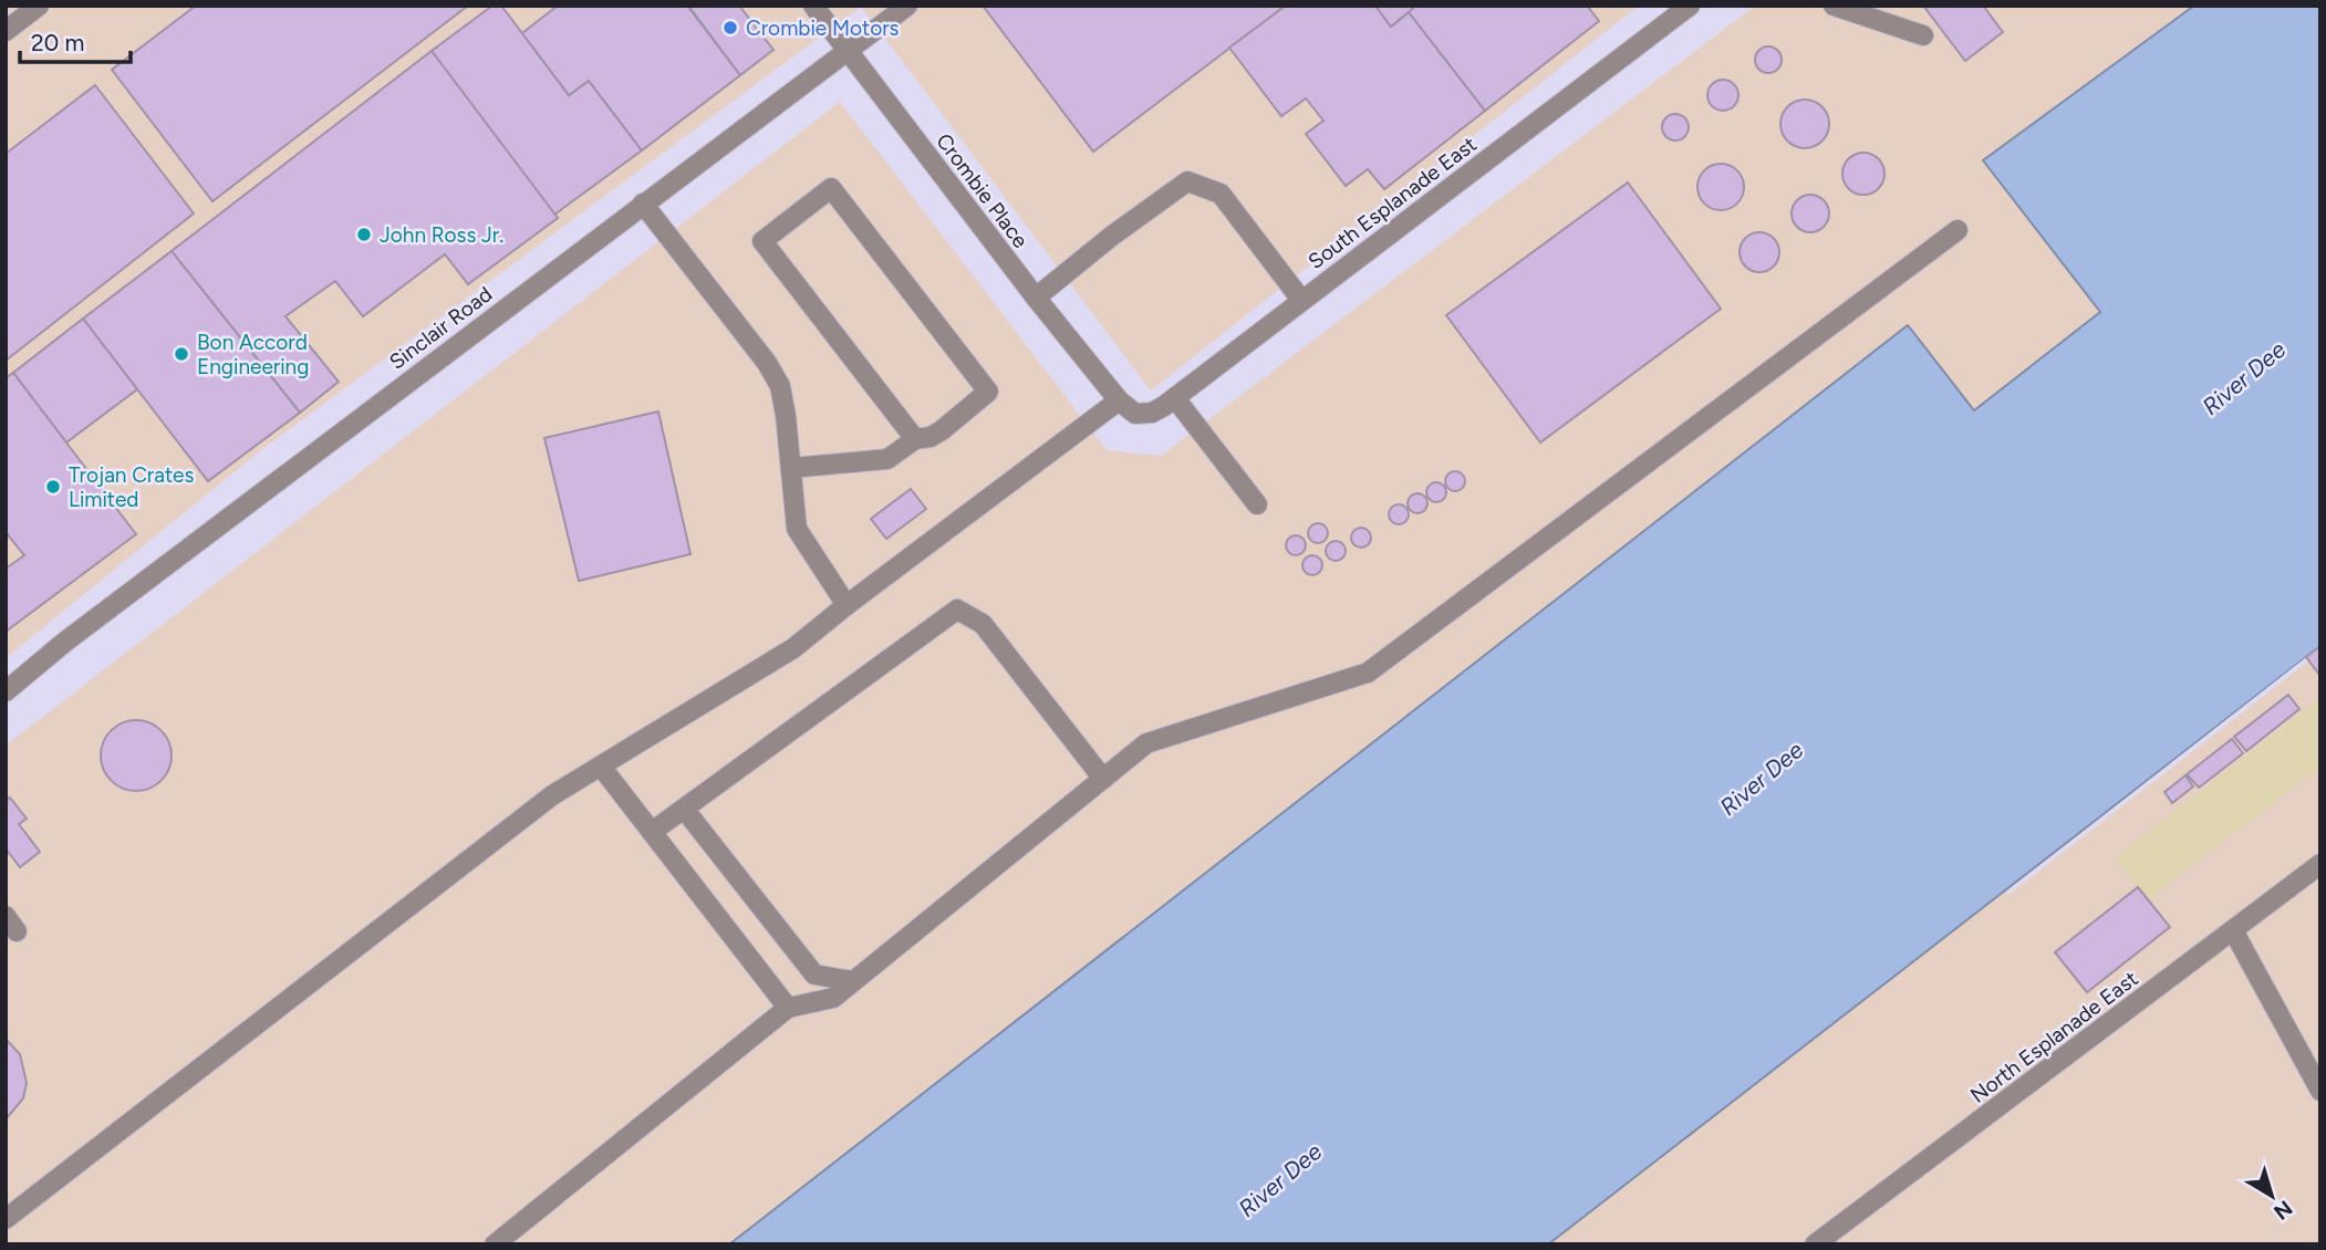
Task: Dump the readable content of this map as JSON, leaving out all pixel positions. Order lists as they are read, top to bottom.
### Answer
{
  "streets": {
    "street": [
      "Crombie Place",
      "South Esplanade East",
      "Sinclair Road",
      "North Esplanade East"
    ]
  },
  "crossings": [
    ["Crombie Place", "South Esplanade East"],
    ["Crombie Place", "Sinclair Road"]
  ],
  "water": ["River Dee"],
  "places": [
    "Crombie Motors",
    "John Ross Jr.",
    "Bon Accord Engineering",
    "Trojan Crates Limited"
  ],
  "scale_bar": "20 m",
  "north": "bottom right"
}
